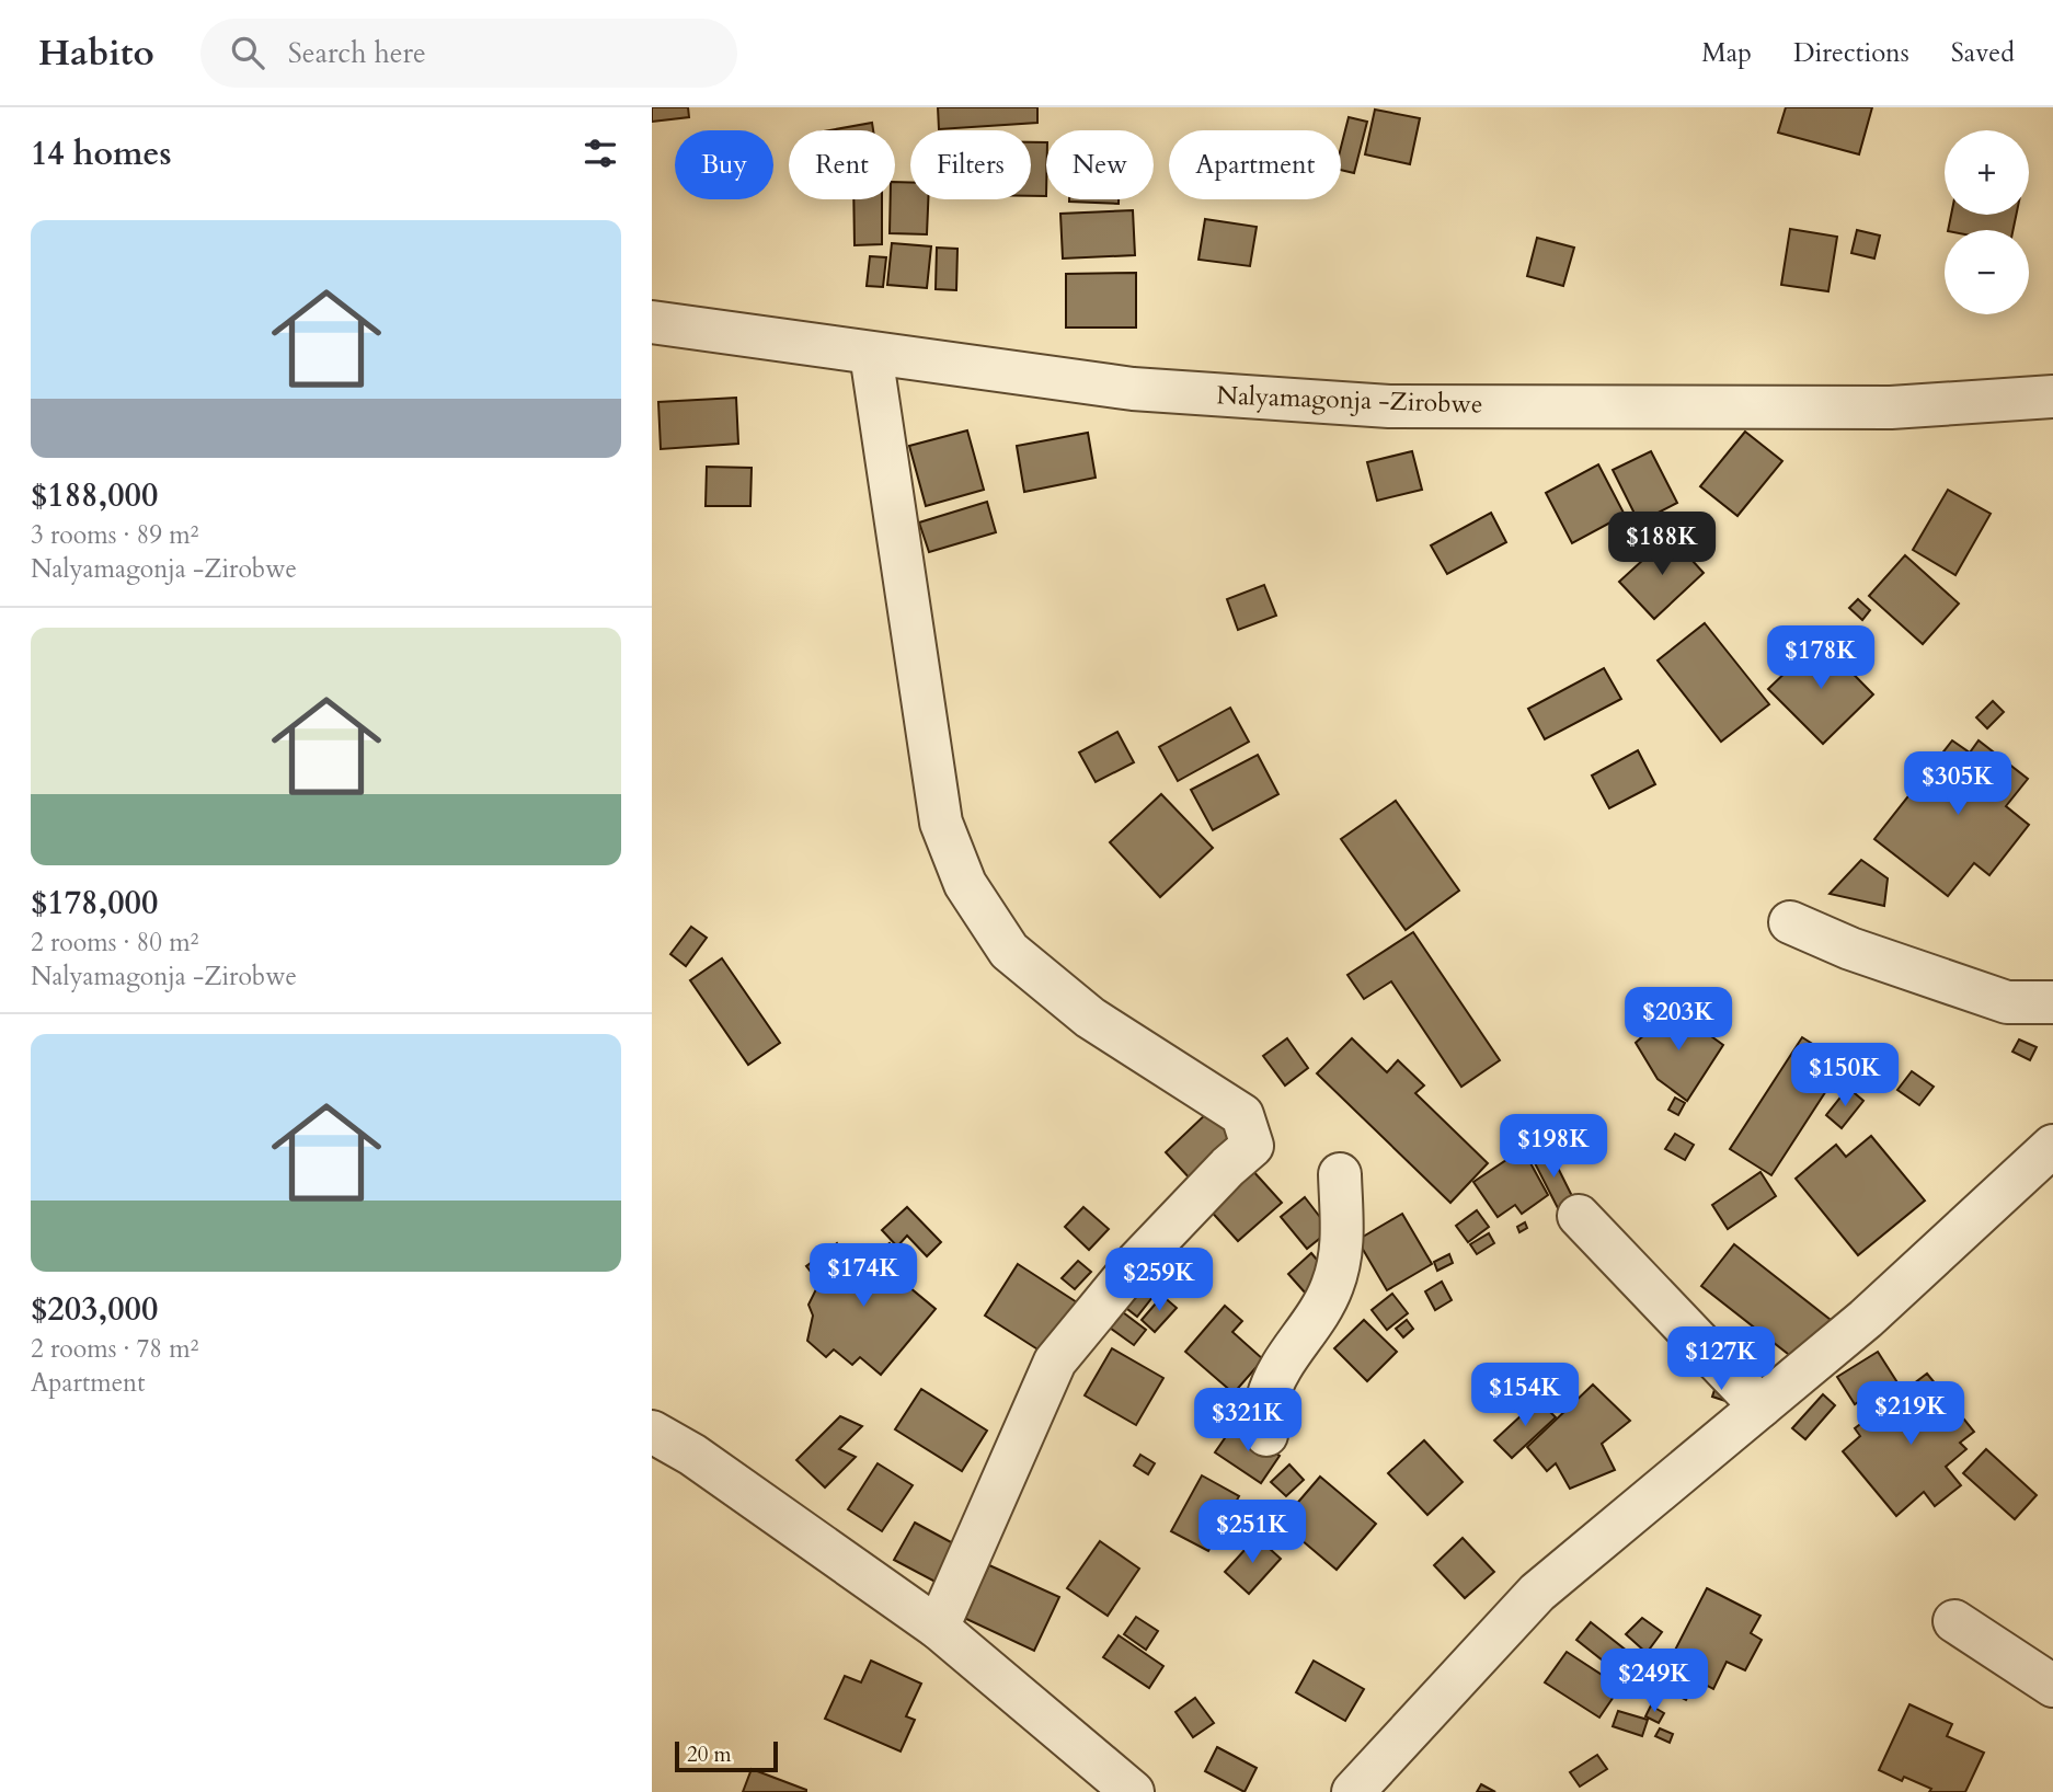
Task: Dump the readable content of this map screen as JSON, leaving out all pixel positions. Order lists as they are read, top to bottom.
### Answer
{
  "streets": {
    "street": ["Nalyamagonja -Zirobwe"]
  },
  "scale_bar": "20 m",
  "page": {
    "header": "Habito",
    "search": "Search here",
    "nav": ["Map", "Directions", "Saved"],
    "heading": "14 homes",
    "map_buttons": ["+", "−"],
    "chip": [
      "Buy",
      "Rent",
      "Filters",
      "New",
      "Apartment"
    ],
    "list": [
      {
        "name": "$188,000",
        "note": "3 rooms · 89 m² · Nalyamagonja -Zirobwe"
      },
      {
        "name": "$178,000",
        "note": "2 rooms · 80 m² · Nalyamagonja -Zirobwe"
      },
      {
        "name": "$203,000",
        "note": "2 rooms · 78 m² · Apartment"
      }
    ],
    "price": [
      "$188K",
      "$178K",
      "$305K",
      "$203K",
      "$150K",
      "$198K",
      "$174K",
      "$259K",
      "$127K",
      "$154K",
      "$219K",
      "$321K",
      "$251K",
      "$249K"
    ],
    "scale": "20 m"
  }
}
